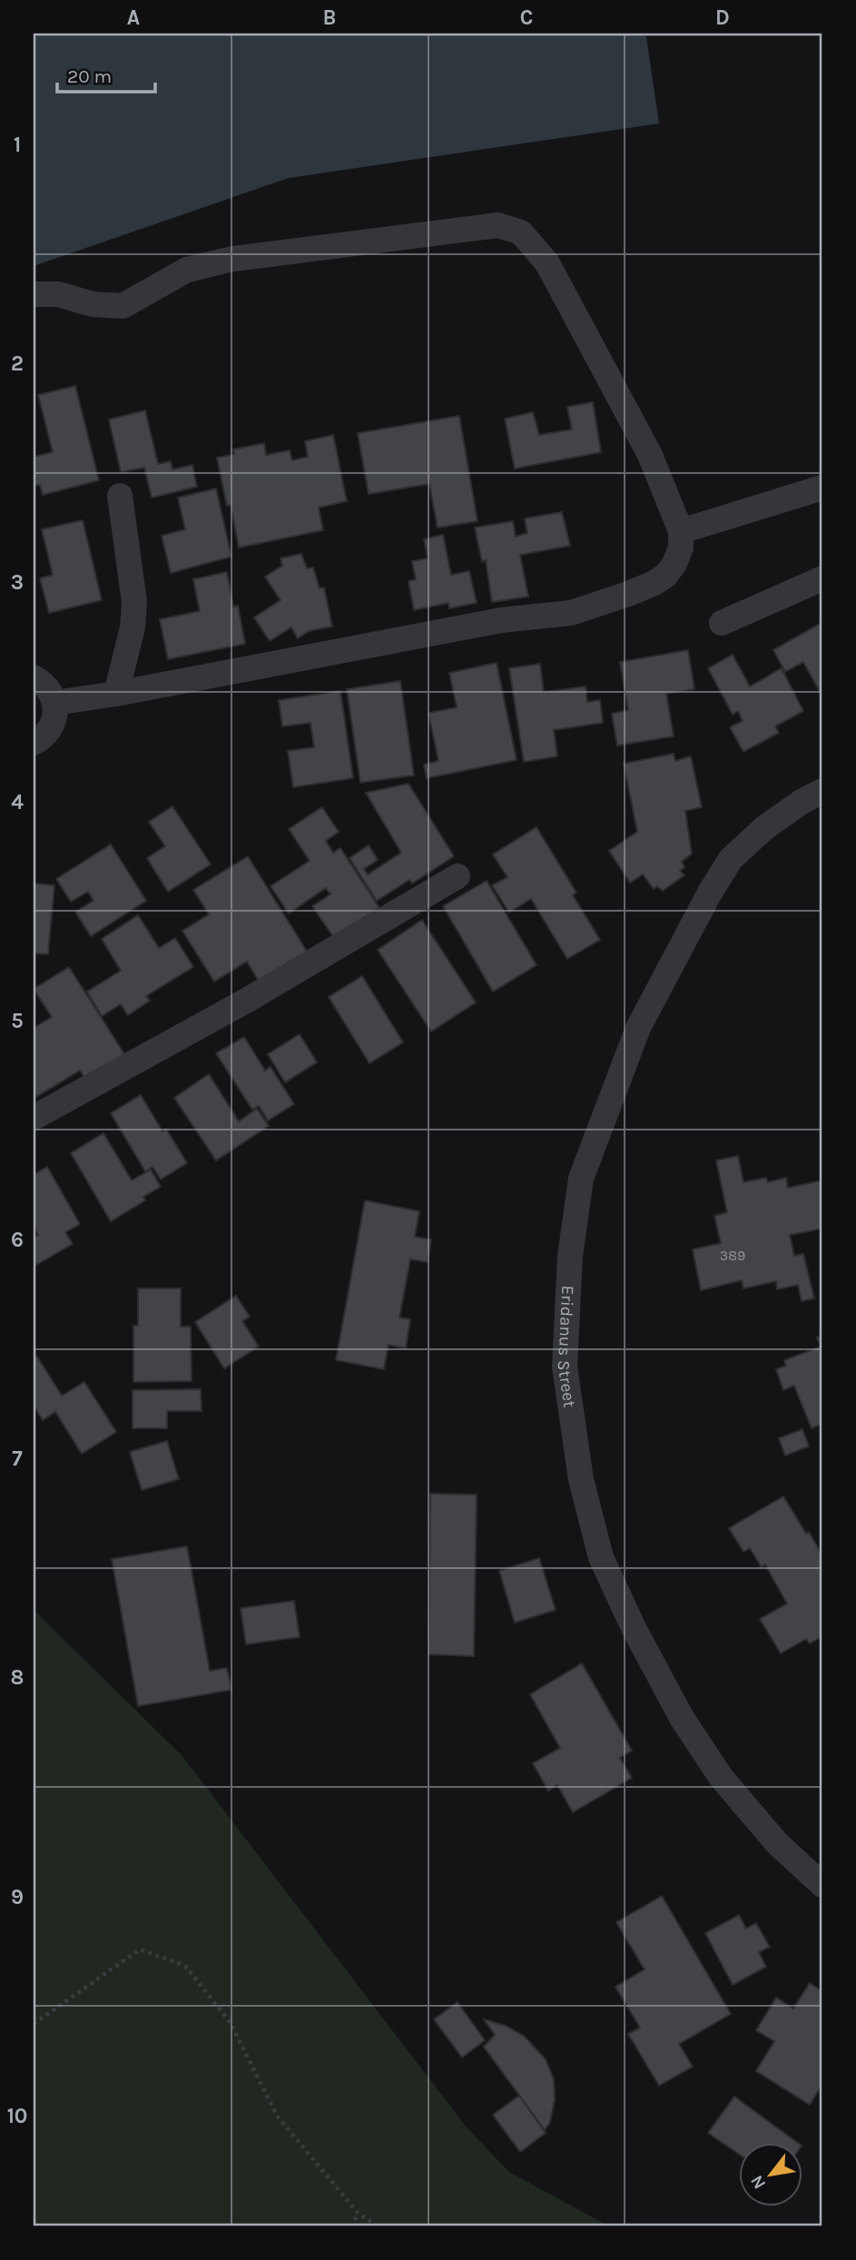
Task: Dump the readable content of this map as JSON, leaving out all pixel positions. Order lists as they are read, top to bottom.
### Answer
{
  "streets": {
    "street": ["Eridanus Street"]
  },
  "house_numbers": ["389"],
  "scale_bar": "20 m",
  "north": "bottom left",
  "grid": {
    "columns": [
      "A",
      "B",
      "C",
      "D"
    ],
    "rows": [
      "1",
      "2",
      "3",
      "4",
      "5",
      "6",
      "7",
      "8",
      "9",
      "10"
    ]
  }
}
